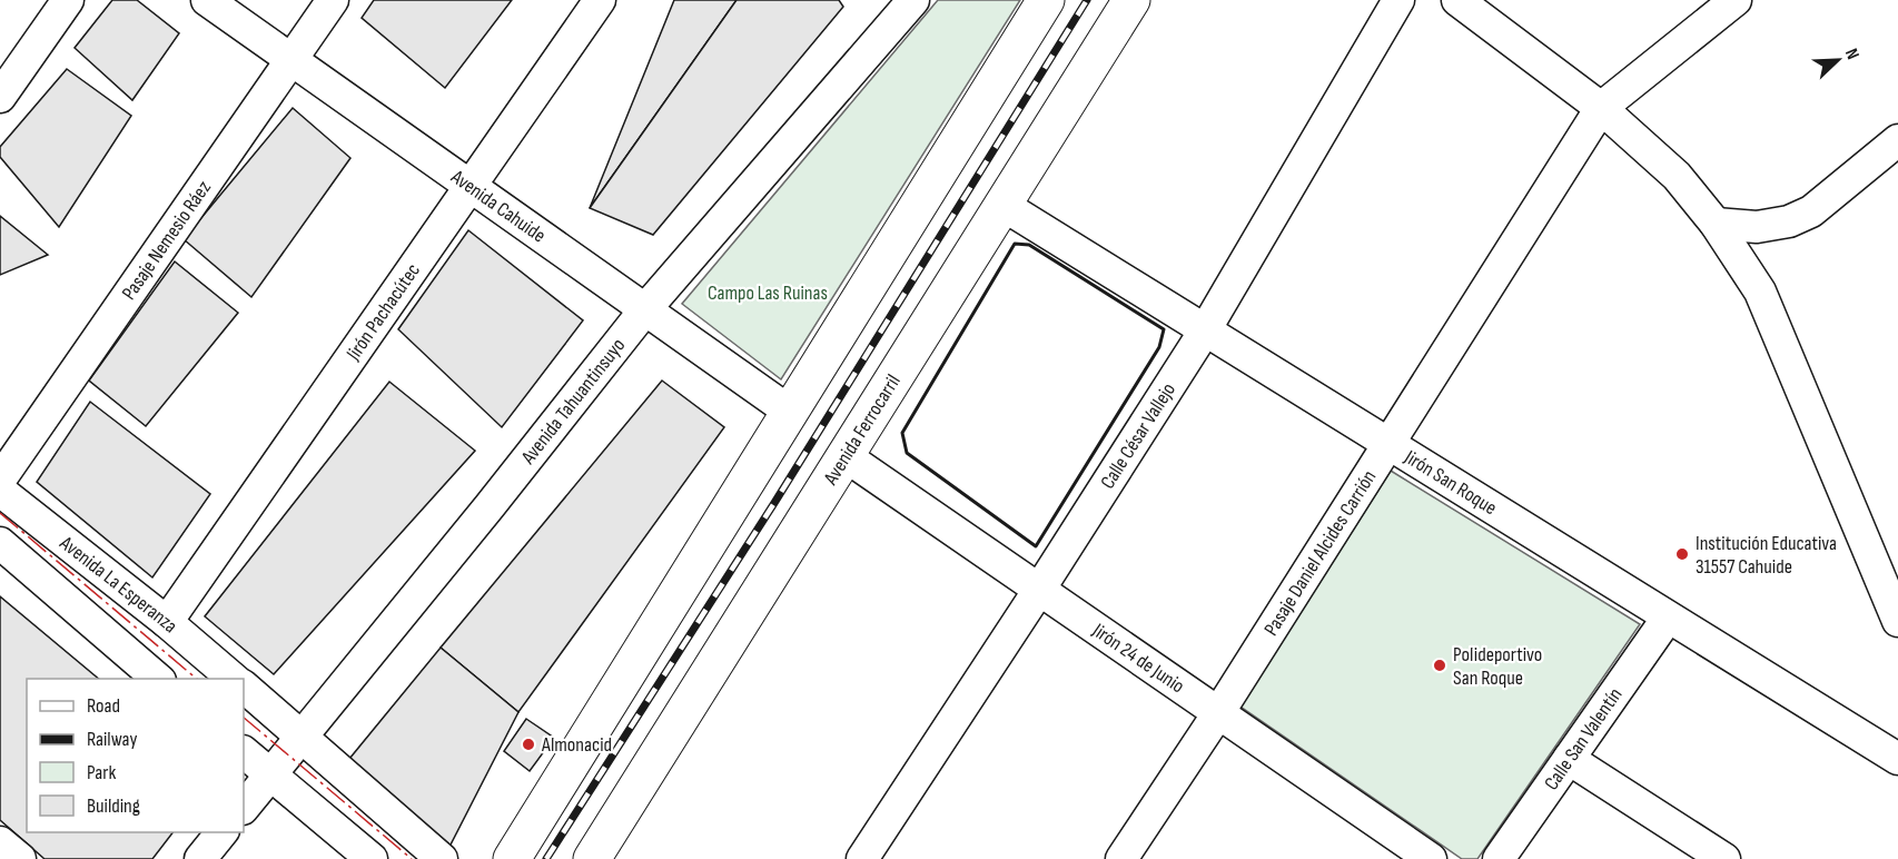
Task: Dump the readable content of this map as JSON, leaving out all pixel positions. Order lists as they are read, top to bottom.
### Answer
{
  "streets": {
    "main road": ["Avenida Ferrocarril"],
    "street": [
      "Avenida Cahuide",
      "Pasaje Nemesio Ráez",
      "Jirón Pachacútec",
      "Avenida Tahuantinsuyo",
      "Calle César Vallejo",
      "Jirón San Roque",
      "Pasaje Daniel Alcides Carrión",
      "Avenida La Esperanza",
      "Jirón 24 de Junio",
      "Calle San Valentín"
    ]
  },
  "crossings": [
    ["Avenida Cahuide", "Pasaje Nemesio Ráez"],
    ["Avenida Cahuide", "Jirón Pachacútec"],
    ["Avenida Cahuide", "Avenida Tahuantinsuyo"],
    ["Jirón Pachacútec", "Avenida La Esperanza"],
    ["Avenida Ferrocarril", "Jirón San Roque"],
    ["Avenida Ferrocarril", "Jirón 24 de Junio"],
    ["Calle César Vallejo", "Jirón San Roque"],
    ["Calle César Vallejo", "Jirón 24 de Junio"],
    ["Jirón San Roque", "Pasaje Daniel Alcides Carrión"],
    ["Jirón San Roque", "Calle San Valentín"],
    ["Pasaje Daniel Alcides Carrión", "Jirón 24 de Junio"]
  ],
  "parks": ["Campo Las Ruinas"],
  "places": ["Institución Educativa 31557 Cahuide", "Polideportivo San Roque", "Almonacid"],
  "legend": [
    "Road",
    "Railway",
    "Park",
    "Building"
  ],
  "north": "top right"
}
